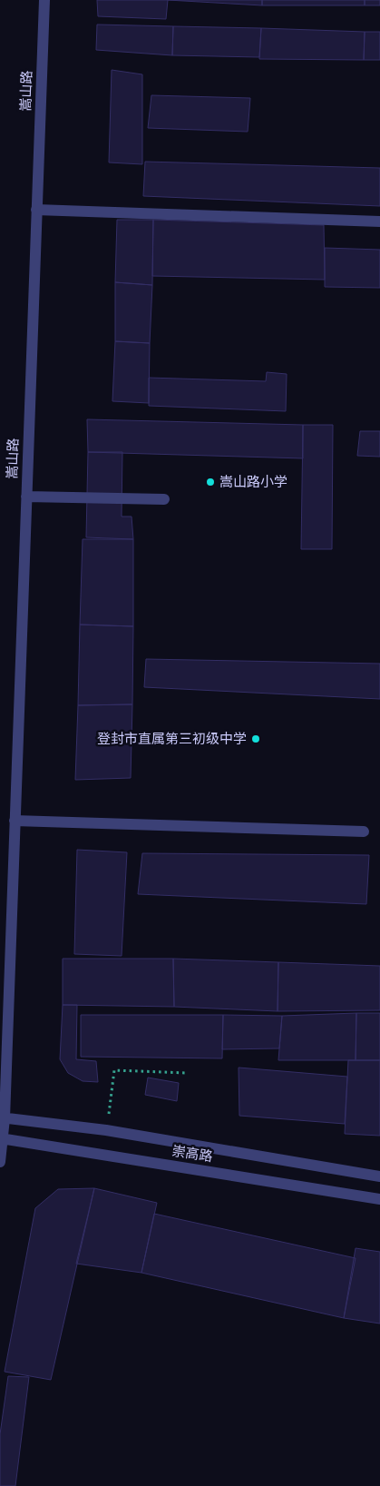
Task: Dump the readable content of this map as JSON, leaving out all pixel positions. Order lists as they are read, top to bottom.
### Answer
{
  "streets": {
    "street": ["嵩山路", "崇高路"]
  },
  "crossings": [
    ["嵩山路", "崇高路"]
  ],
  "places": ["嵩山路小学", "登封市直属第三初级中学"]
}
